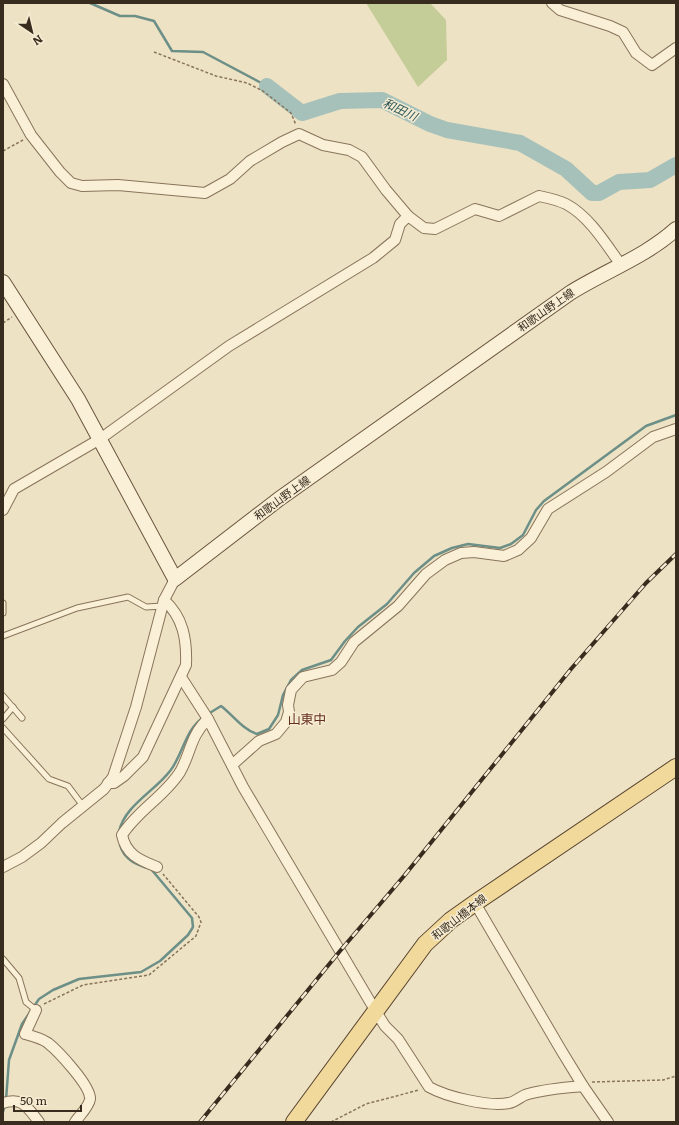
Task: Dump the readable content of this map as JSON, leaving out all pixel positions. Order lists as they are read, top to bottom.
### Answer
{
  "streets": {
    "main road": ["和歌山野上線", "和歌山橋本線"]
  },
  "districts": ["山東中"],
  "water": ["和田川"],
  "scale_bar": "50 m",
  "north": "bottom right"
}
